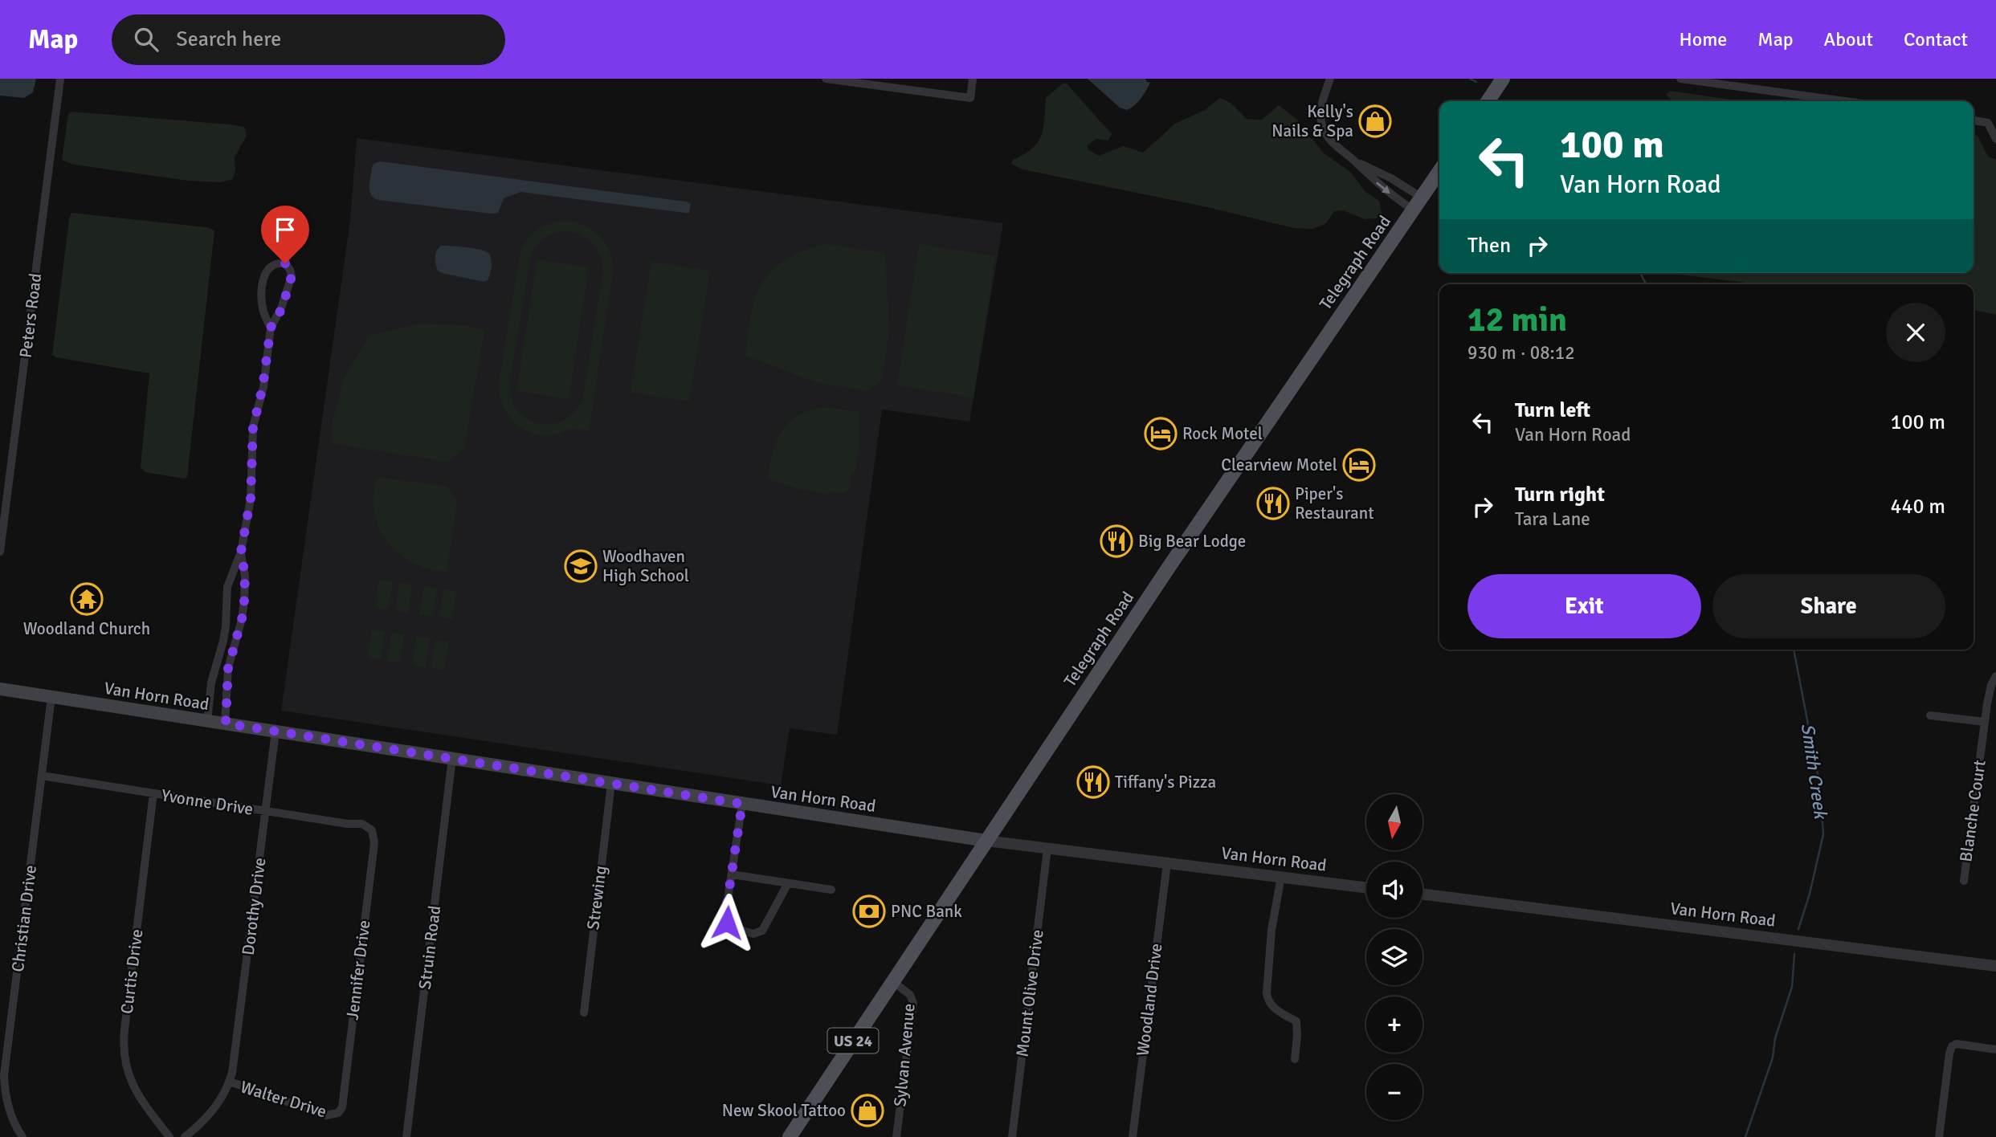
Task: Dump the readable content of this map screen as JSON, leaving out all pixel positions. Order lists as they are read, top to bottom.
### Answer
{
  "streets": {
    "main road": ["Telegraph Road", "Van Horn Road", "US 24"],
    "street": [
      "Peters Road",
      "Yvonne Drive",
      "Blanche Court",
      "Strewing",
      "Dorothy Drive",
      "Christian Drive",
      "Struin Road",
      "Jennifer Drive",
      "Curtis Drive",
      "Mount Olive Drive",
      "Woodland Drive",
      "Sylvan Avenue",
      "Walter Drive"
    ]
  },
  "crossings": [
    ["Telegraph Road", "Van Horn Road"],
    ["Telegraph Road", "Sylvan Avenue"],
    ["Van Horn Road", "Strewing"],
    ["Van Horn Road", "Dorothy Drive"],
    ["Van Horn Road", "Christian Drive"],
    ["Van Horn Road", "Struin Road"],
    ["Van Horn Road", "Mount Olive Drive"],
    ["Van Horn Road", "Woodland Drive"],
    ["Yvonne Drive", "Dorothy Drive"],
    ["Yvonne Drive", "Christian Drive"],
    ["Yvonne Drive", "Jennifer Drive"],
    ["Yvonne Drive", "Curtis Drive"],
    ["Dorothy Drive", "Walter Drive"],
    ["Jennifer Drive", "Walter Drive"]
  ],
  "water": ["Smith Creek"],
  "places": {
    "shop": ["Kelly's Nails & Spa", "New Skool Tattoo"],
    "hotel": ["Rock Motel", "Clearview Motel"],
    "restaurant": ["Piper's Restaurant", "Big Bear Lodge", "Tiffany's Pizza"],
    "school or university": ["Woodhaven High School"],
    "temple": ["Woodland Church"],
    "bank": ["PNC Bank"]
  },
  "north": "bottom",
  "page": {
    "header": "Map",
    "search": "Search here",
    "nav": [
      "Home",
      "Map",
      "About",
      "Contact"
    ],
    "turn": ["100 m", "Van Horn Road"],
    "then": "Then",
    "heading": ["12 min", "930 m · 08:12"],
    "list": [
      {
        "name": "Turn left",
        "note": "Van Horn Road",
        "value": "100 m"
      },
      {
        "name": "Turn right",
        "note": "Tara Lane",
        "value": "440 m"
      }
    ],
    "buttons": ["Exit", "Share"],
    "map_buttons": ["+", "−"]
  }
}
